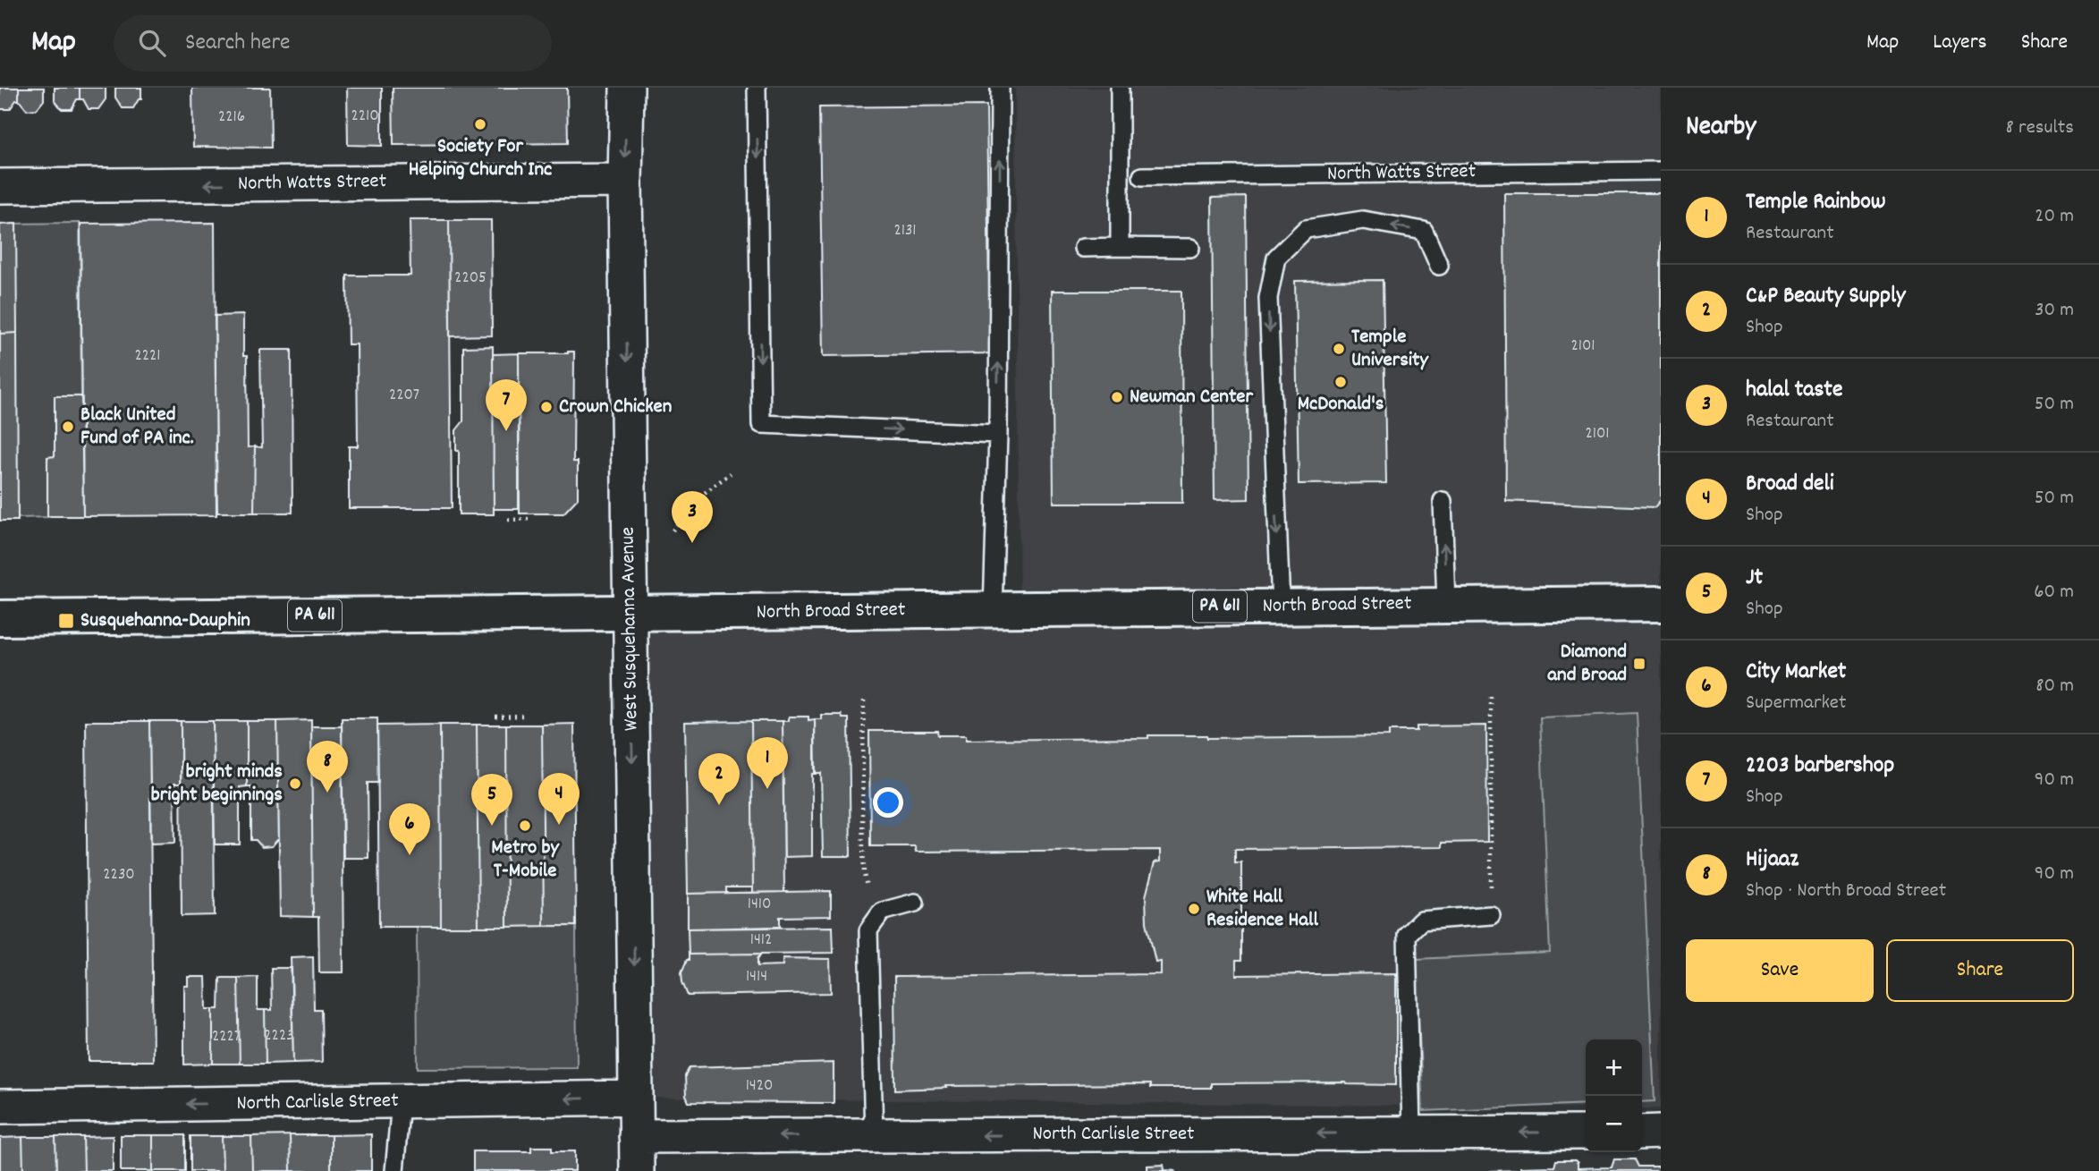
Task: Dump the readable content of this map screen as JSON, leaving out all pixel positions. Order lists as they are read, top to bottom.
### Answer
{
  "streets": {
    "main road": ["North Broad Street", "PA 611"],
    "street": ["North Watts Street", "West Susquehanna Avenue", "North Carlisle Street"]
  },
  "crossings": [
    ["North Watts Street", "West Susquehanna Avenue"],
    ["North Broad Street", "West Susquehanna Avenue"],
    ["West Susquehanna Avenue", "North Carlisle Street"]
  ],
  "one_way": ["North Watts Street", "West Susquehanna Avenue", "North Carlisle Street"],
  "places": {
    "other": [
      "Society For Helping Church Inc",
      "Temple University",
      "McDonald's",
      "Newman Center",
      "Crown Chicken",
      "Black United Fund of PA inc.",
      "bright minds bright beginnings",
      "Metro by T-Mobile",
      "White Hall Residence Hall"
    ],
    "transit": ["Susquehanna-Dauphin", "Diamond and Broad"]
  },
  "house_numbers": [
    "2210",
    "2216",
    "2131",
    "2205",
    "2101",
    "2221",
    "2207",
    "2101",
    "2230",
    "1410",
    "1412",
    "1414",
    "2223",
    "2227",
    "1420"
  ],
  "page": {
    "header": "Map",
    "search": "Search here",
    "nav": ["Map", "Layers", "Share"],
    "heading": ["Nearby", "8 results"],
    "list": [
      {
        "mark": "1",
        "name": "Temple Rainbow",
        "note": "Restaurant",
        "value": "20 m"
      },
      {
        "mark": "2",
        "name": "C&P Beauty Supply",
        "note": "Shop",
        "value": "30 m"
      },
      {
        "mark": "3",
        "name": "halal taste",
        "note": "Restaurant",
        "value": "50 m"
      },
      {
        "mark": "4",
        "name": "Broad deli",
        "note": "Shop",
        "value": "50 m"
      },
      {
        "mark": "5",
        "name": "Jt",
        "note": "Shop",
        "value": "60 m"
      },
      {
        "mark": "6",
        "name": "City Market",
        "note": "Supermarket",
        "value": "80 m"
      },
      {
        "mark": "7",
        "name": "2203 barbershop",
        "note": "Shop",
        "value": "90 m"
      },
      {
        "mark": "8",
        "name": "Hijaaz",
        "note": "Shop · North Broad Street",
        "value": "90 m"
      }
    ],
    "pins": [
      "7",
      "3",
      "1",
      "8",
      "2",
      "4",
      "5",
      "6"
    ],
    "buttons": ["Save", "Share"],
    "map_buttons": ["+", "−"]
  }
}
